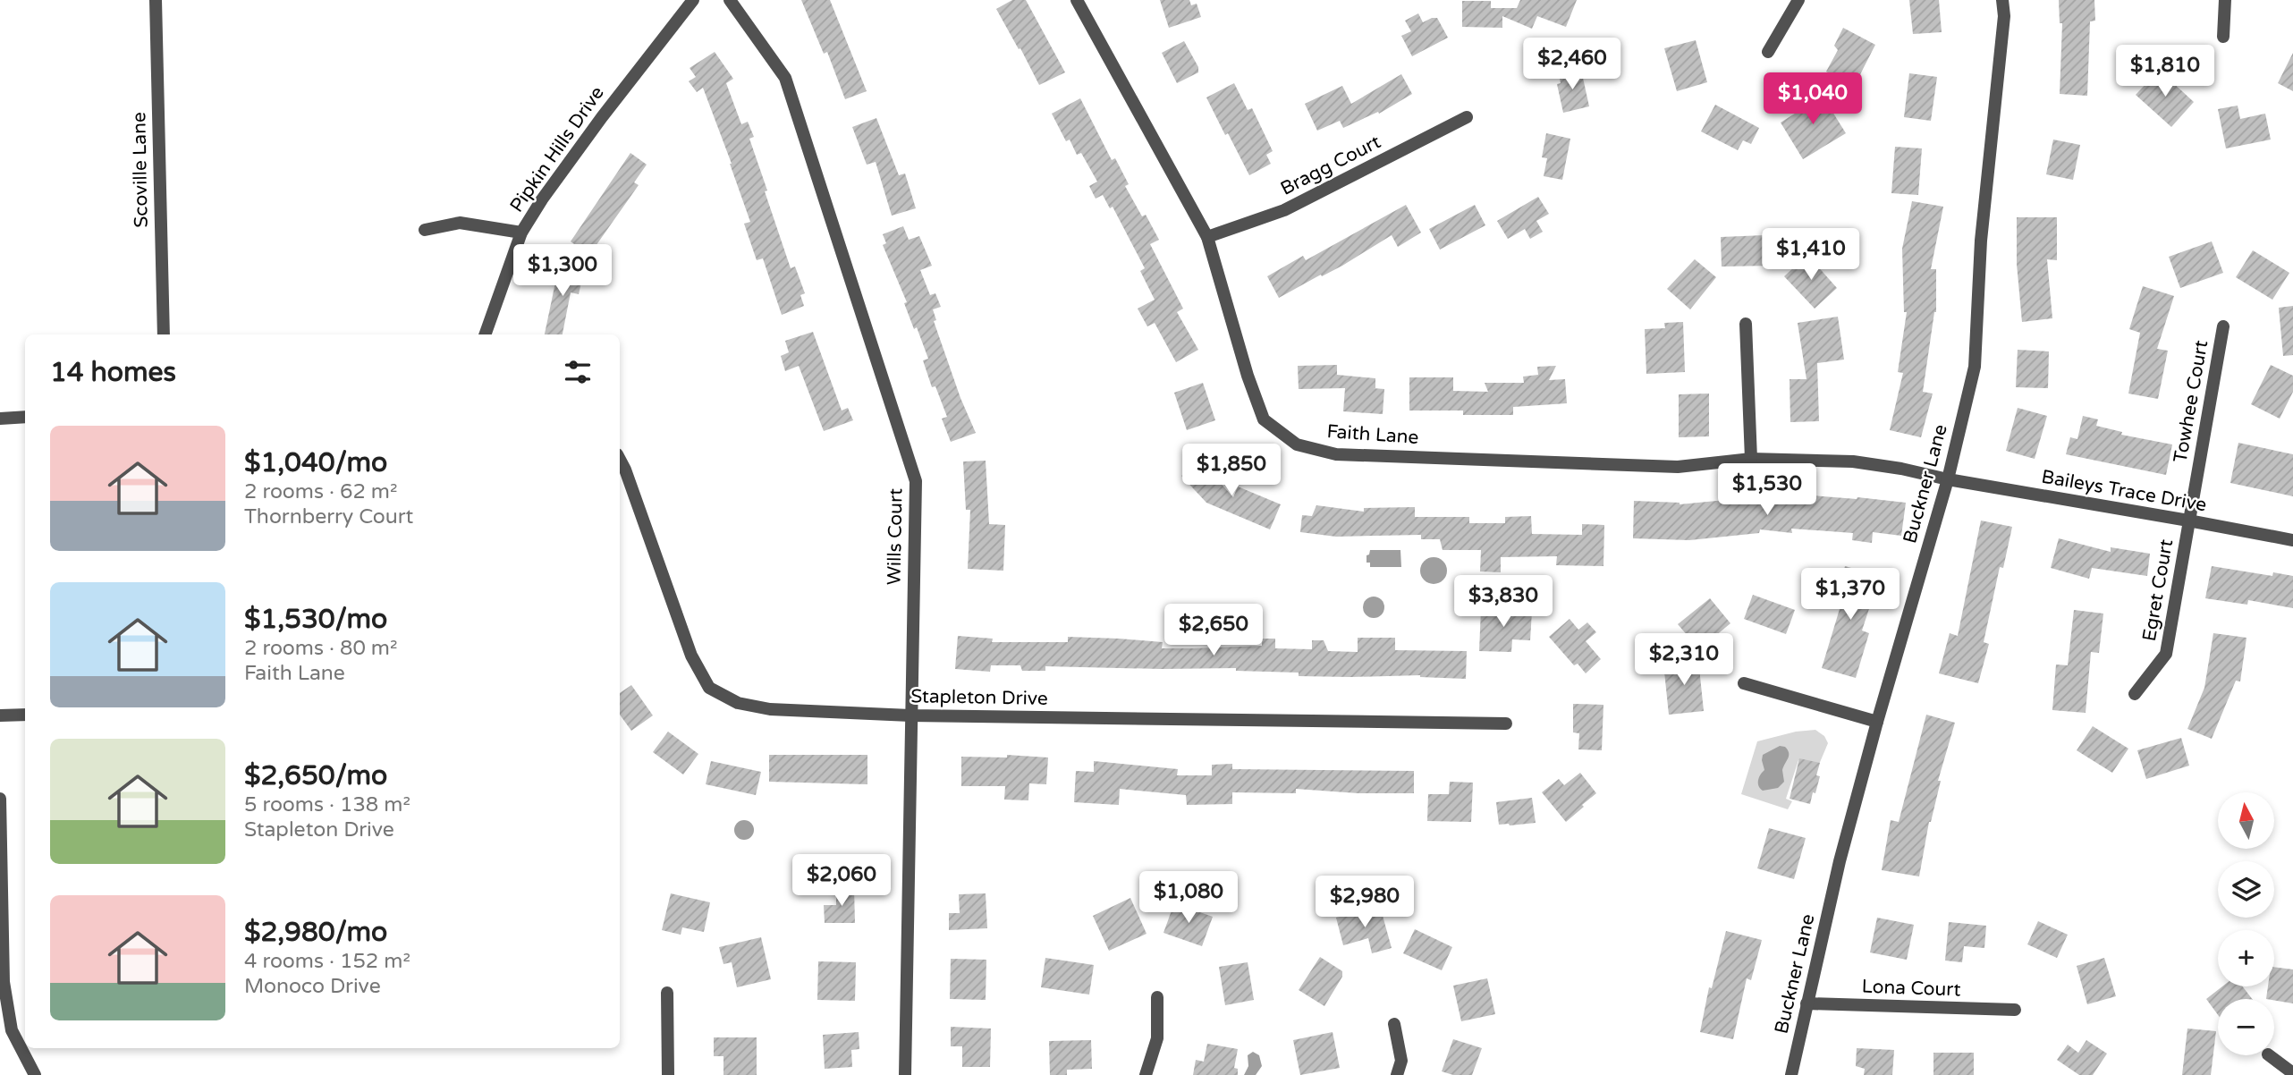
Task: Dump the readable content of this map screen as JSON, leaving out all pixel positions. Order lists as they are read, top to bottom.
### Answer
{
  "streets": {
    "street": [
      "Pipkin Hills Drive",
      "Bragg Court",
      "Scoville Lane",
      "Towhee Court",
      "Faith Lane",
      "Buckner Lane",
      "Baileys Trace Drive",
      "Wills Court",
      "Egret Court",
      "Stapleton Drive",
      "Lona Court"
    ]
  },
  "crossings": [
    ["Bragg Court", "Faith Lane"],
    ["Towhee Court", "Baileys Trace Drive"],
    ["Towhee Court", "Egret Court"],
    ["Faith Lane", "Buckner Lane"],
    ["Faith Lane", "Baileys Trace Drive"],
    ["Buckner Lane", "Baileys Trace Drive"],
    ["Buckner Lane", "Lona Court"],
    ["Baileys Trace Drive", "Egret Court"],
    ["Wills Court", "Stapleton Drive"]
  ],
  "north": "top",
  "page": {
    "price": [
      "$2,460",
      "$1,810",
      "$1,040",
      "$1,410",
      "$1,300",
      "$1,850",
      "$1,530",
      "$1,370",
      "$3,830",
      "$2,650",
      "$2,310",
      "$2,060",
      "$1,080",
      "$2,980"
    ],
    "heading": "14 homes",
    "list": [
      {
        "name": "$1,040/mo",
        "note": "2 rooms · 62 m² · Thornberry Court"
      },
      {
        "name": "$1,530/mo",
        "note": "2 rooms · 80 m² · Faith Lane"
      },
      {
        "name": "$2,650/mo",
        "note": "5 rooms · 138 m² · Stapleton Drive"
      },
      {
        "name": "$2,980/mo",
        "note": "4 rooms · 152 m² · Monoco Drive"
      }
    ],
    "map_buttons": ["+", "−"]
  }
}
